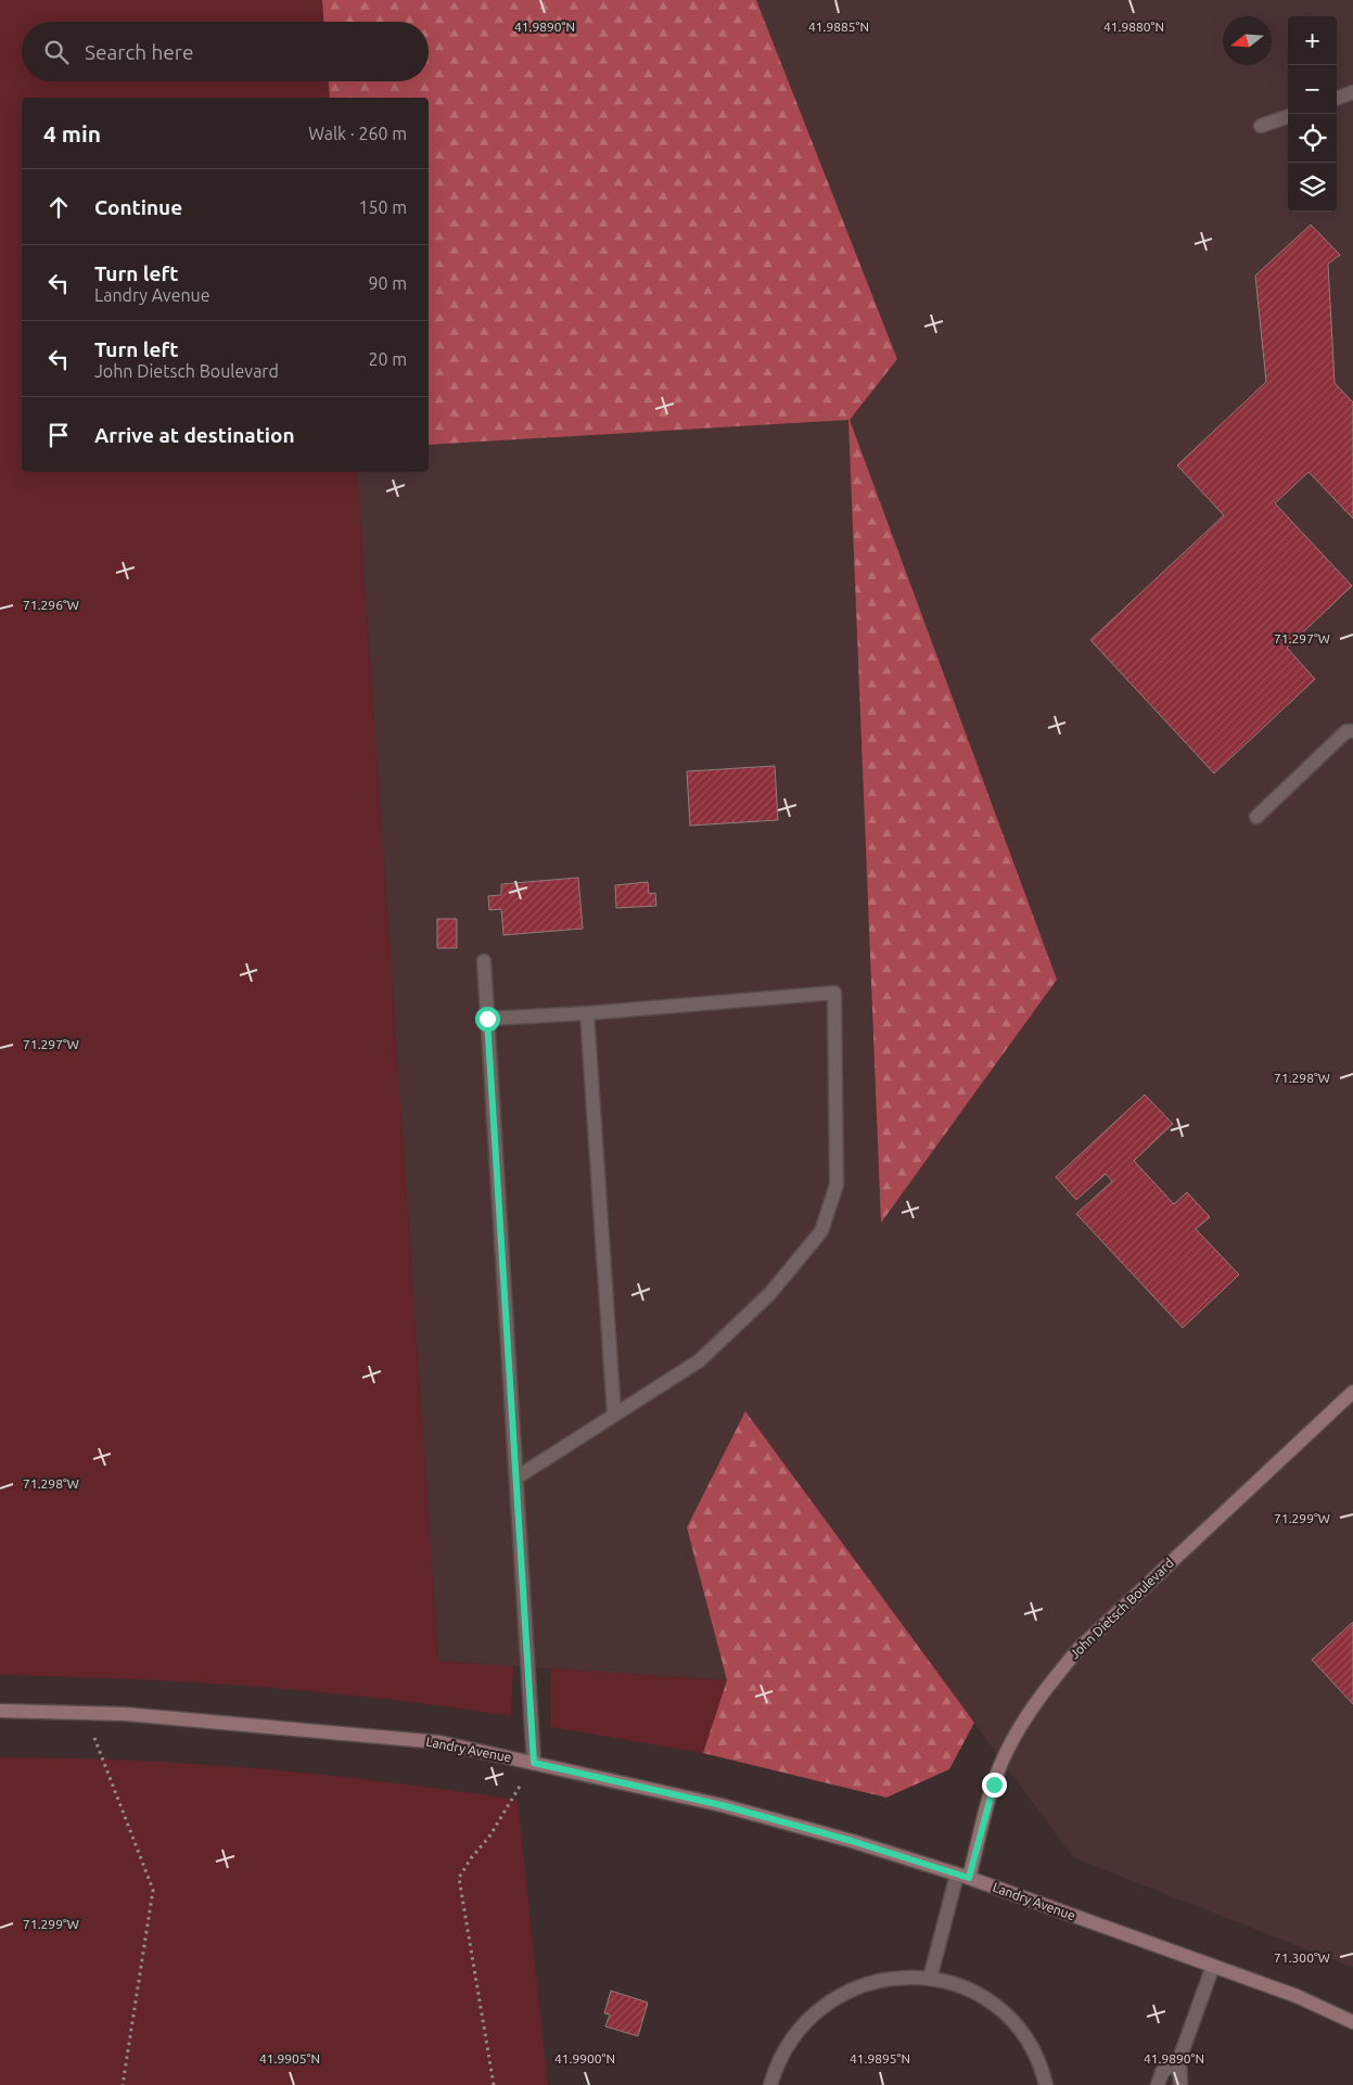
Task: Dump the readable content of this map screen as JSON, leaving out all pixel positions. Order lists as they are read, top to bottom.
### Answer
{
  "streets": {
    "street": ["John Dietsch Boulevard", "Landry Avenue"]
  },
  "crossings": [
    ["John Dietsch Boulevard", "Landry Avenue"]
  ],
  "north": "left",
  "page": {
    "map_buttons": ["+", "−"],
    "search": "Search here",
    "heading": ["4 min", "Walk · 260 m"],
    "list": [
      ["Continue", "150 m"],
      ["Turn left", "Landry Avenue", "90 m"],
      ["Turn left", "John Dietsch Boulevard", "20 m"],
      "Arrive at destination"
    ]
  },
  "coordinates": [
    "41.9890°N",
    "41.9885°N",
    "41.9880°N",
    "71.296°W",
    "71.297°W",
    "71.298°W",
    "71.299°W",
    "71.300°W",
    "41.9905°N",
    "41.9900°N",
    "41.9895°N"
  ]
}
